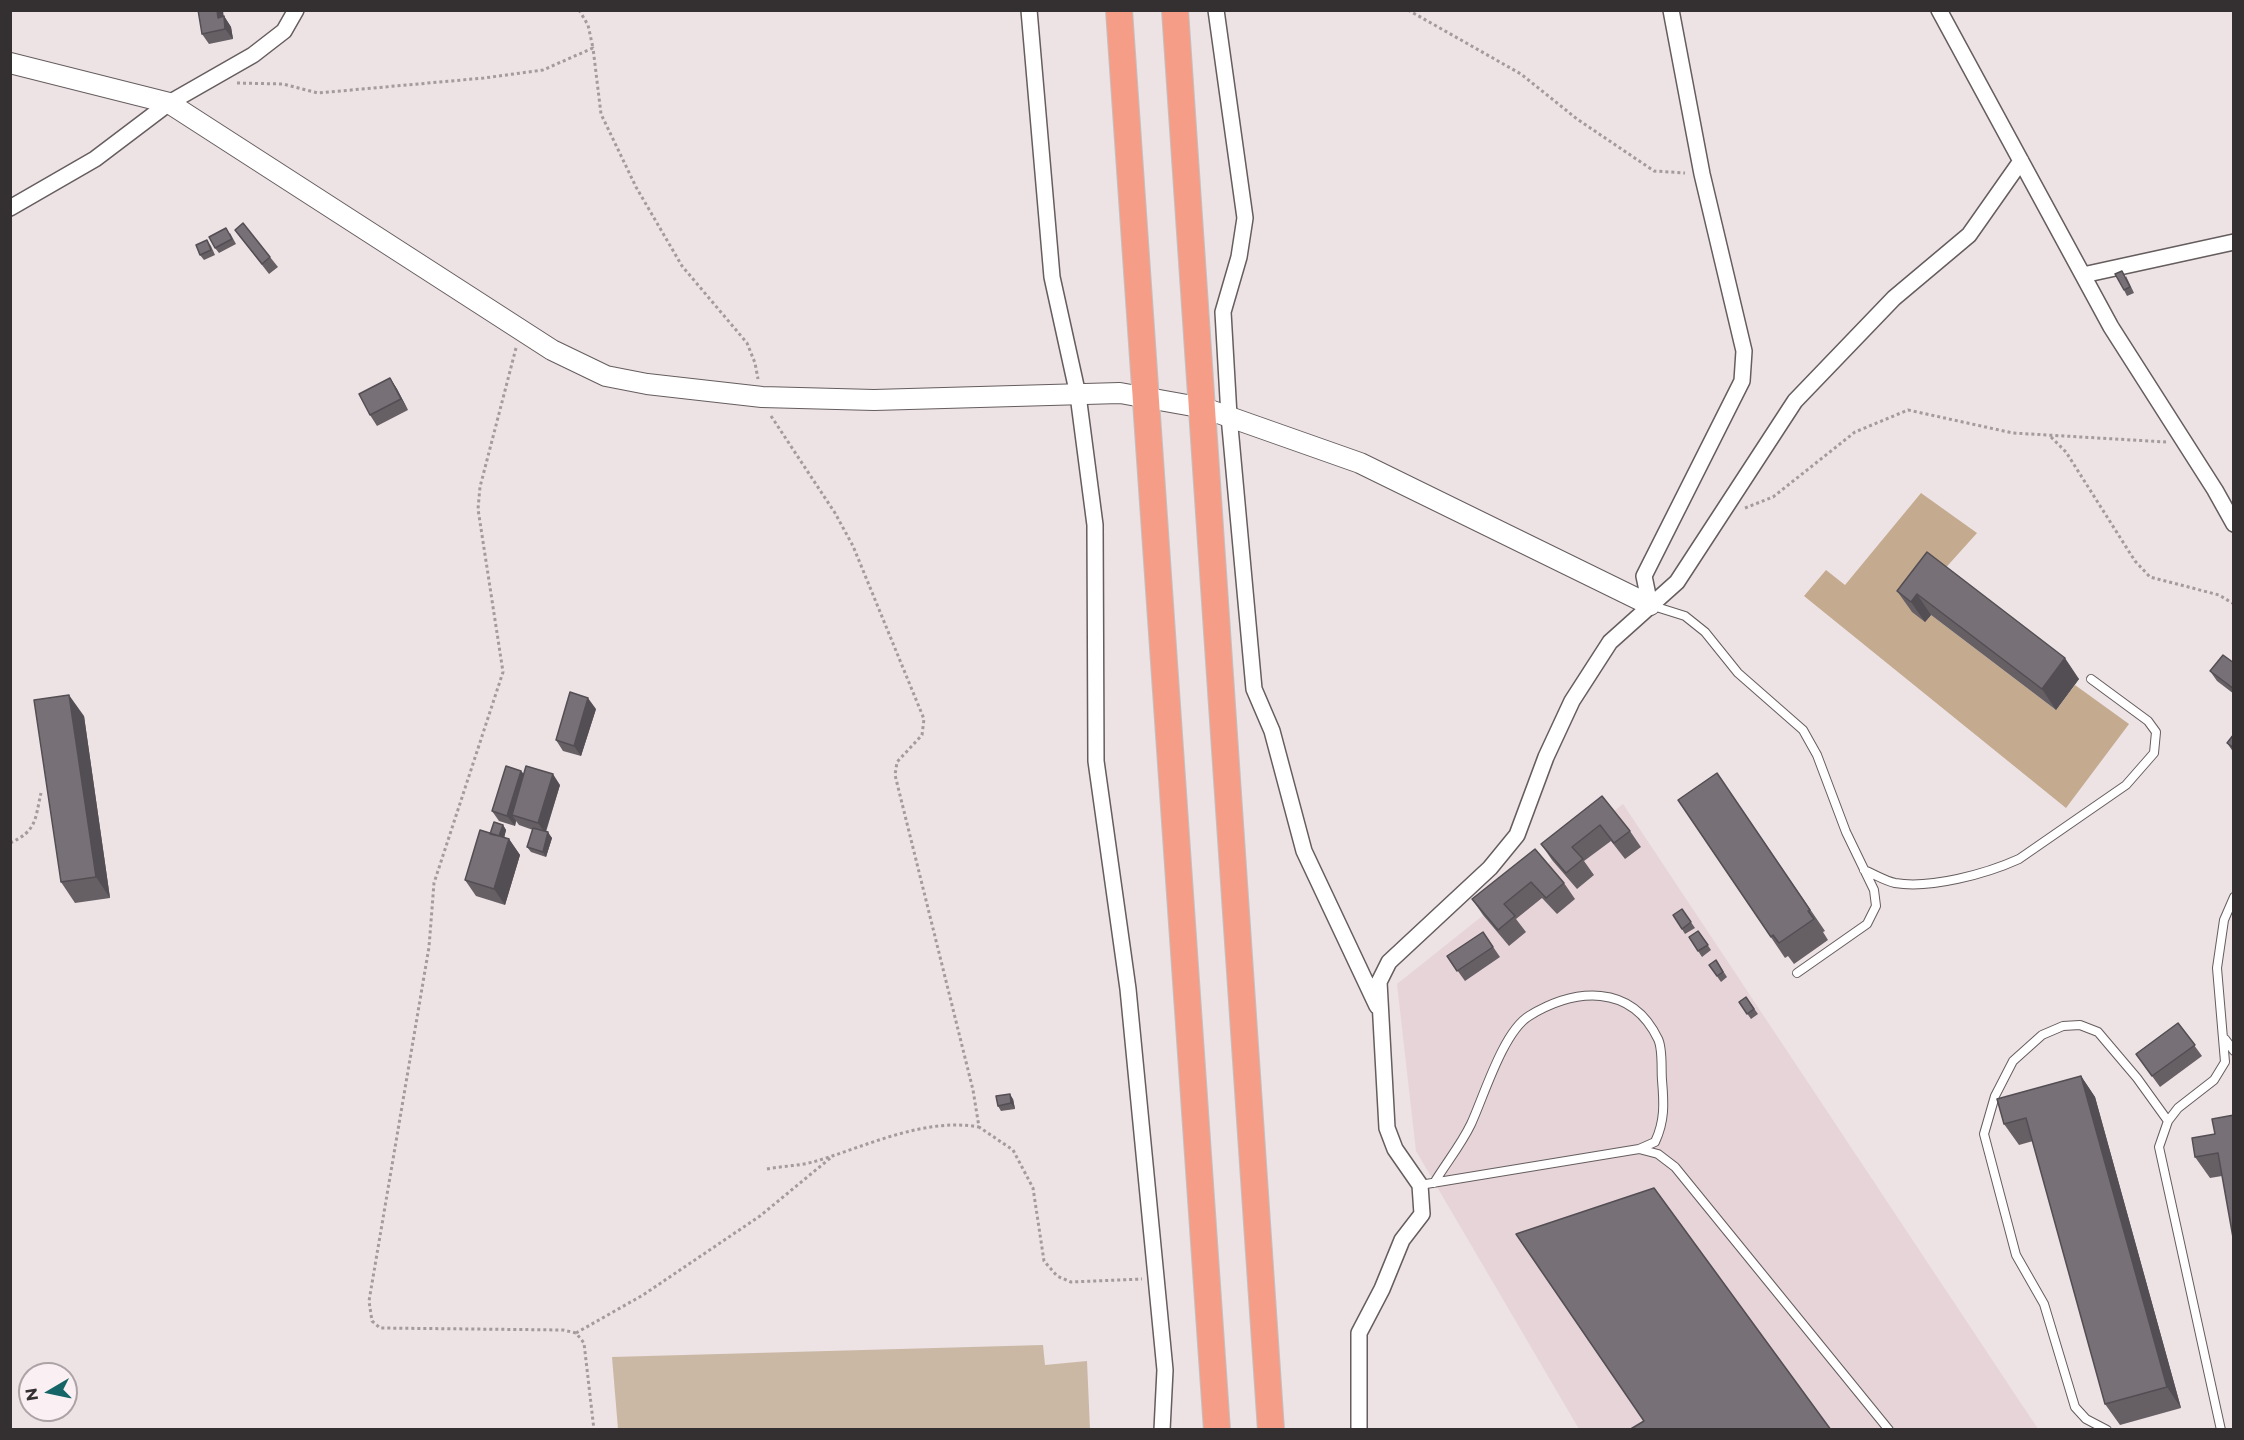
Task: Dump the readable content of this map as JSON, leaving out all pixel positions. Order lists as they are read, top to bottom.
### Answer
{
  "north": "left"
}
